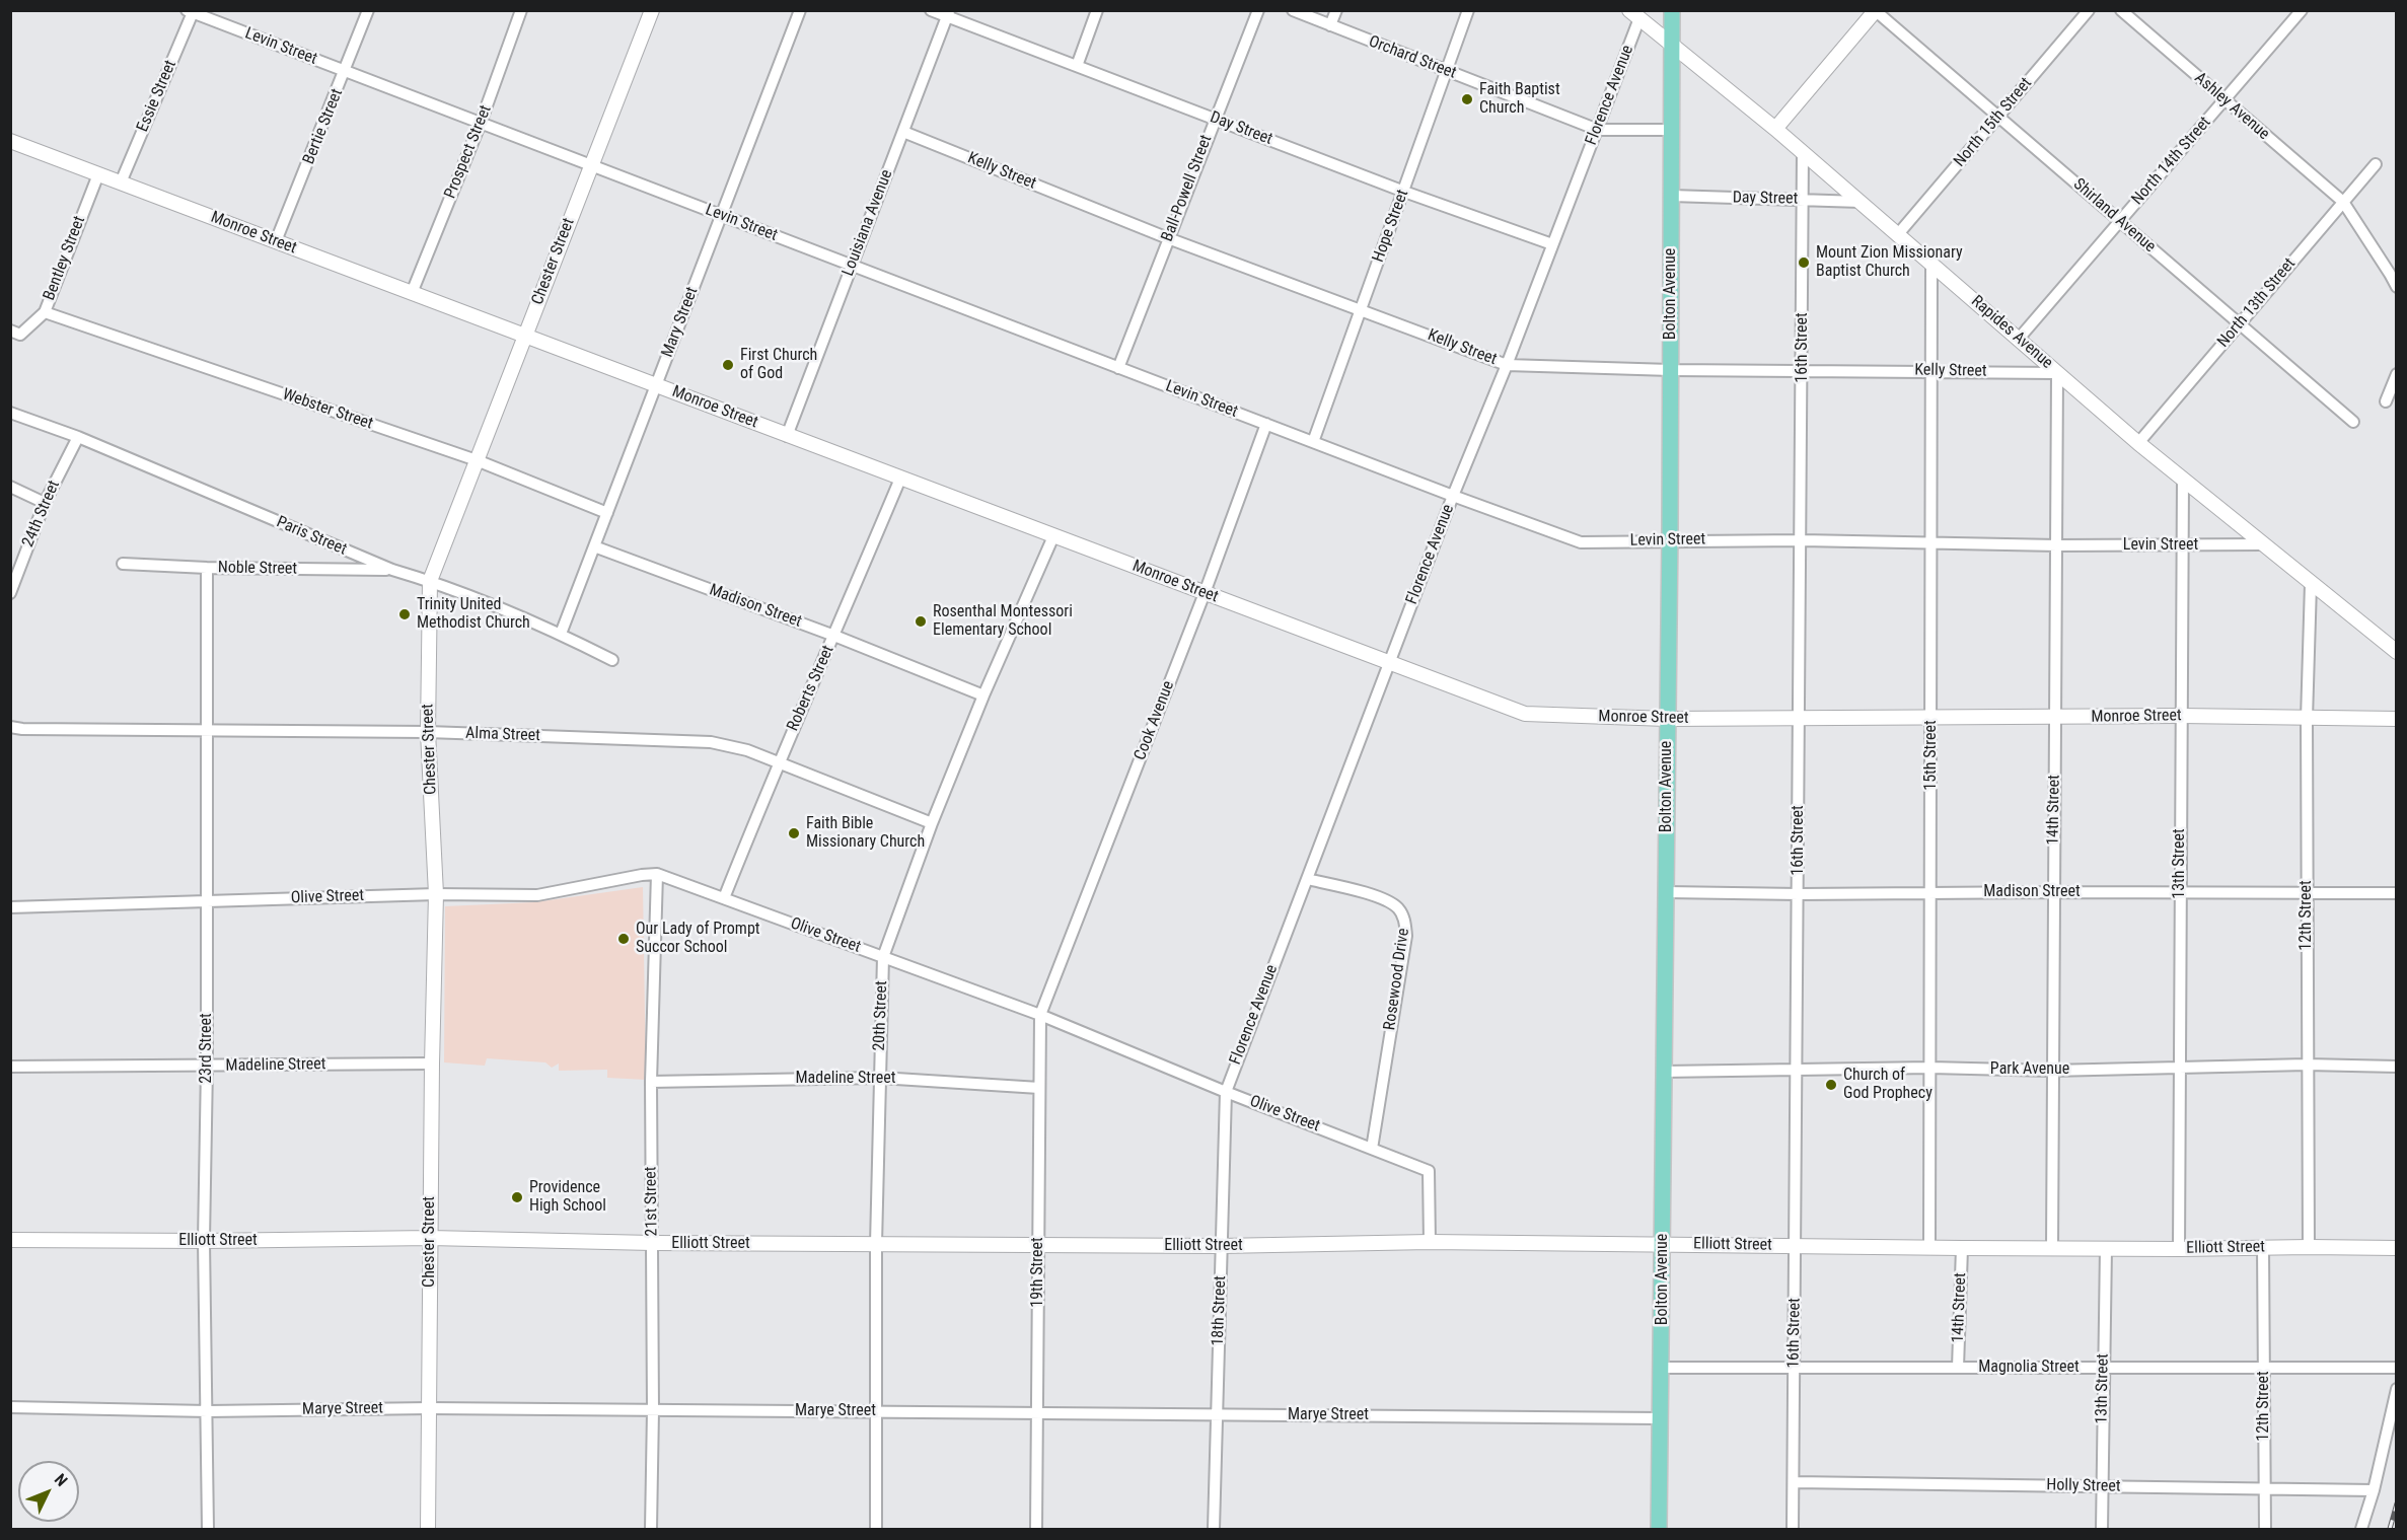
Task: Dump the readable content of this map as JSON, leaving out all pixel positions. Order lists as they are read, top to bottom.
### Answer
{
  "streets": {
    "main road": [
      "Monroe Street",
      "Chester Street",
      "Bolton Avenue",
      "Rapides Avenue",
      "Elliott Street"
    ],
    "street": [
      "Levin Street",
      "Orchard Street",
      "Florence Avenue",
      "Essie Street",
      "Ashley Avenue",
      "North 15th Street",
      "Bertie Street",
      "Day Street",
      "Prospect Street",
      "North 14th Street",
      "Kelly Street",
      "Ball-Powell Street",
      "Shirland Avenue",
      "Louisiana Avenue",
      "Hope Street",
      "Bentley Street",
      "North 13th Street",
      "Mary Street",
      "16th Street",
      "Webster Street",
      "24th Street",
      "Paris Street",
      "Noble Street",
      "Madison Street",
      "Roberts Street",
      "Cook Avenue",
      "Alma Street",
      "15th Street",
      "14th Street",
      "13th Street",
      "Olive Street",
      "12th Street",
      "Rosewood Drive",
      "20th Street",
      "23rd Street",
      "Madeline Street",
      "Park Avenue",
      "21st Street",
      "19th Street",
      "18th Street",
      "Magnolia Street",
      "Marye Street",
      "Holly Street"
    ]
  },
  "crossings": [
    ["Levin Street", "Florence Avenue"],
    ["Levin Street", "Essie Street"],
    ["Levin Street", "Bertie Street"],
    ["Levin Street", "Prospect Street"],
    ["Levin Street", "Ball-Powell Street"],
    ["Levin Street", "Louisiana Avenue"],
    ["Levin Street", "Hope Street"],
    ["Levin Street", "Chester Street"],
    ["Levin Street", "Bolton Avenue"],
    ["Levin Street", "Mary Street"],
    ["Levin Street", "Rapides Avenue"],
    ["Levin Street", "16th Street"],
    ["Levin Street", "Cook Avenue"],
    ["Levin Street", "15th Street"],
    ["Levin Street", "14th Street"],
    ["Levin Street", "13th Street"],
    ["Orchard Street", "Florence Avenue"],
    ["Orchard Street", "Hope Street"],
    ["Orchard Street", "Bolton Avenue"],
    ["Florence Avenue", "Day Street"],
    ["Florence Avenue", "Kelly Street"],
    ["Florence Avenue", "Monroe Street"],
    ["Florence Avenue", "Rapides Avenue"],
    ["Florence Avenue", "Olive Street"],
    ["Florence Avenue", "Rosewood Drive"],
    ["Florence Avenue", "18th Street"],
    ["Essie Street", "Monroe Street"],
    ["Ashley Avenue", "North 14th Street"],
    ["Ashley Avenue", "North 13th Street"],
    ["North 15th Street", "Shirland Avenue"],
    ["North 15th Street", "Rapides Avenue"],
    ["Bertie Street", "Monroe Street"],
    ["Day Street", "Ball-Powell Street"],
    ["Day Street", "Louisiana Avenue"],
    ["Day Street", "Hope Street"],
    ["Day Street", "Bolton Avenue"],
    ["Day Street", "Rapides Avenue"],
    ["Day Street", "16th Street"],
    ["Prospect Street", "Monroe Street"],
    ["North 14th Street", "Shirland Avenue"],
    ["North 14th Street", "Rapides Avenue"],
    ["Kelly Street", "Ball-Powell Street"],
    ["Kelly Street", "Louisiana Avenue"],
    ["Kelly Street", "Hope Street"],
    ["Kelly Street", "Bolton Avenue"],
    ["Kelly Street", "Rapides Avenue"],
    ["Kelly Street", "16th Street"],
    ["Kelly Street", "15th Street"],
    ["Kelly Street", "14th Street"],
    ["Shirland Avenue", "North 13th Street"],
    ["Louisiana Avenue", "Monroe Street"],
    ["Monroe Street", "Bentley Street"],
    ["Monroe Street", "Chester Street"],
    ["Monroe Street", "Bolton Avenue"],
    ["Monroe Street", "Mary Street"],
    ["Monroe Street", "16th Street"],
    ["Monroe Street", "Roberts Street"],
    ["Monroe Street", "Cook Avenue"],
    ["Monroe Street", "15th Street"],
    ["Monroe Street", "14th Street"],
    ["Monroe Street", "13th Street"],
    ["Monroe Street", "12th Street"],
    ["Monroe Street", "20th Street"],
    ["Bentley Street", "Webster Street"],
    ["Chester Street", "Webster Street"],
    ["Chester Street", "Paris Street"],
    ["Chester Street", "Alma Street"],
    ["Chester Street", "Olive Street"],
    ["Chester Street", "Madeline Street"],
    ["Chester Street", "Elliott Street"],
    ["Chester Street", "Marye Street"],
    ["Bolton Avenue", "Rapides Avenue"],
    ["Bolton Avenue", "Madison Street"],
    ["Bolton Avenue", "Park Avenue"],
    ["Bolton Avenue", "Elliott Street"],
    ["Bolton Avenue", "Magnolia Street"],
    ["Bolton Avenue", "Marye Street"],
    ["North 13th Street", "Rapides Avenue"],
    ["Mary Street", "Webster Street"],
    ["Mary Street", "Paris Street"],
    ["Mary Street", "Madison Street"],
    ["Rapides Avenue", "16th Street"],
    ["Rapides Avenue", "15th Street"],
    ["Rapides Avenue", "14th Street"],
    ["Rapides Avenue", "13th Street"],
    ["Rapides Avenue", "12th Street"],
    ["16th Street", "Madison Street"],
    ["16th Street", "Park Avenue"],
    ["16th Street", "Elliott Street"],
    ["16th Street", "Magnolia Street"],
    ["16th Street", "Holly Street"],
    ["24th Street", "Paris Street"],
    ["Paris Street", "Noble Street"],
    ["Noble Street", "23rd Street"],
    ["Madison Street", "Roberts Street"],
    ["Madison Street", "15th Street"],
    ["Madison Street", "14th Street"],
    ["Madison Street", "13th Street"],
    ["Madison Street", "12th Street"],
    ["Madison Street", "20th Street"],
    ["Roberts Street", "Alma Street"],
    ["Roberts Street", "Olive Street"],
    ["Cook Avenue", "Olive Street"],
    ["Cook Avenue", "19th Street"],
    ["Alma Street", "20th Street"],
    ["Alma Street", "23rd Street"],
    ["15th Street", "Park Avenue"],
    ["15th Street", "Elliott Street"],
    ["14th Street", "Park Avenue"],
    ["14th Street", "Elliott Street"],
    ["14th Street", "Magnolia Street"],
    ["13th Street", "Park Avenue"],
    ["13th Street", "Elliott Street"],
    ["13th Street", "Magnolia Street"],
    ["13th Street", "Holly Street"],
    ["Olive Street", "Rosewood Drive"],
    ["Olive Street", "20th Street"],
    ["Olive Street", "23rd Street"],
    ["Olive Street", "21st Street"],
    ["Olive Street", "Elliott Street"],
    ["Olive Street", "19th Street"],
    ["Olive Street", "18th Street"],
    ["12th Street", "Park Avenue"],
    ["12th Street", "Elliott Street"],
    ["12th Street", "Magnolia Street"],
    ["12th Street", "Holly Street"],
    ["20th Street", "Madeline Street"],
    ["20th Street", "Elliott Street"],
    ["20th Street", "Marye Street"],
    ["23rd Street", "Madeline Street"],
    ["23rd Street", "Elliott Street"],
    ["23rd Street", "Marye Street"],
    ["Madeline Street", "21st Street"],
    ["Madeline Street", "19th Street"],
    ["21st Street", "Elliott Street"],
    ["21st Street", "Marye Street"],
    ["Elliott Street", "19th Street"],
    ["Elliott Street", "18th Street"],
    ["19th Street", "Marye Street"],
    ["18th Street", "Marye Street"]
  ],
  "places": [
    "Faith Baptist Church",
    "Mount Zion Missionary Baptist Church",
    "First Church of God",
    "Trinity United Methodist Church",
    "Rosenthal Montessori Elementary School",
    "Faith Bible Missionary Church",
    "Our Lady of Prompt Succor School",
    "Church of God Prophecy",
    "Providence High School"
  ],
  "north": "top right"
}
